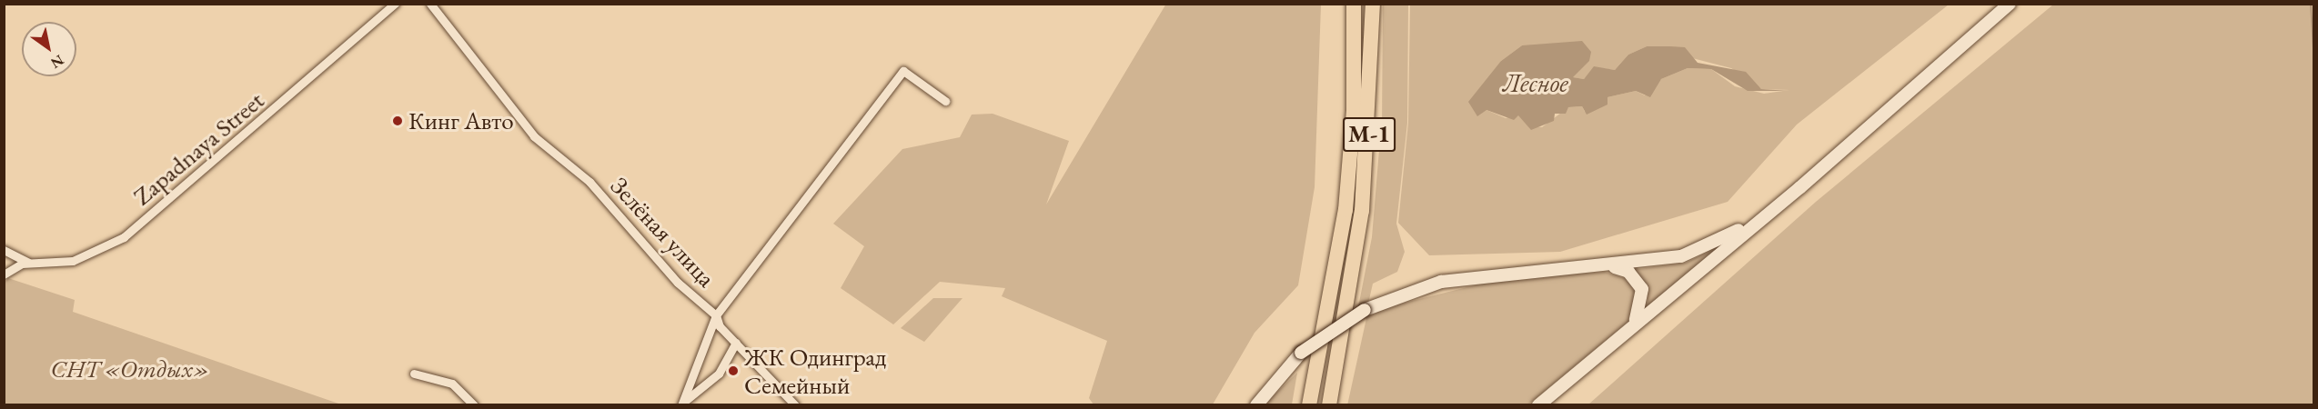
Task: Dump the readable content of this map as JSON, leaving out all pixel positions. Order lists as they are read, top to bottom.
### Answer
{
  "streets": {
    "highway": ["М-1"],
    "street": ["Zapadnaya Street", "Зелёная улица"]
  },
  "water": ["Лесное"],
  "parks": ["СНТ «Отдых»"],
  "places": ["Кинг Авто", "ЖК Одинград Семейный"],
  "north": "bottom right"
}
